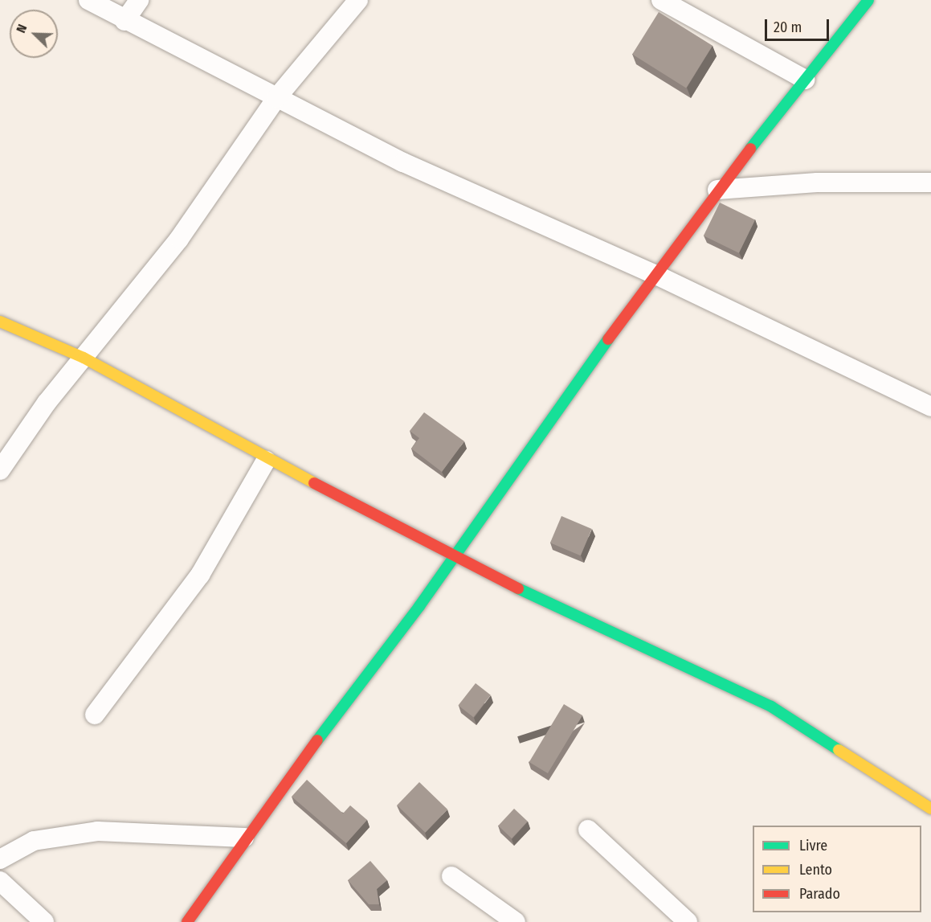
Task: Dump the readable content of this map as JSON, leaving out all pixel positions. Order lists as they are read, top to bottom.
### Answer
{
  "legend": ["Livre", "Lento", "Parado"],
  "scale_bar": "20 m",
  "north": "top left"
}
